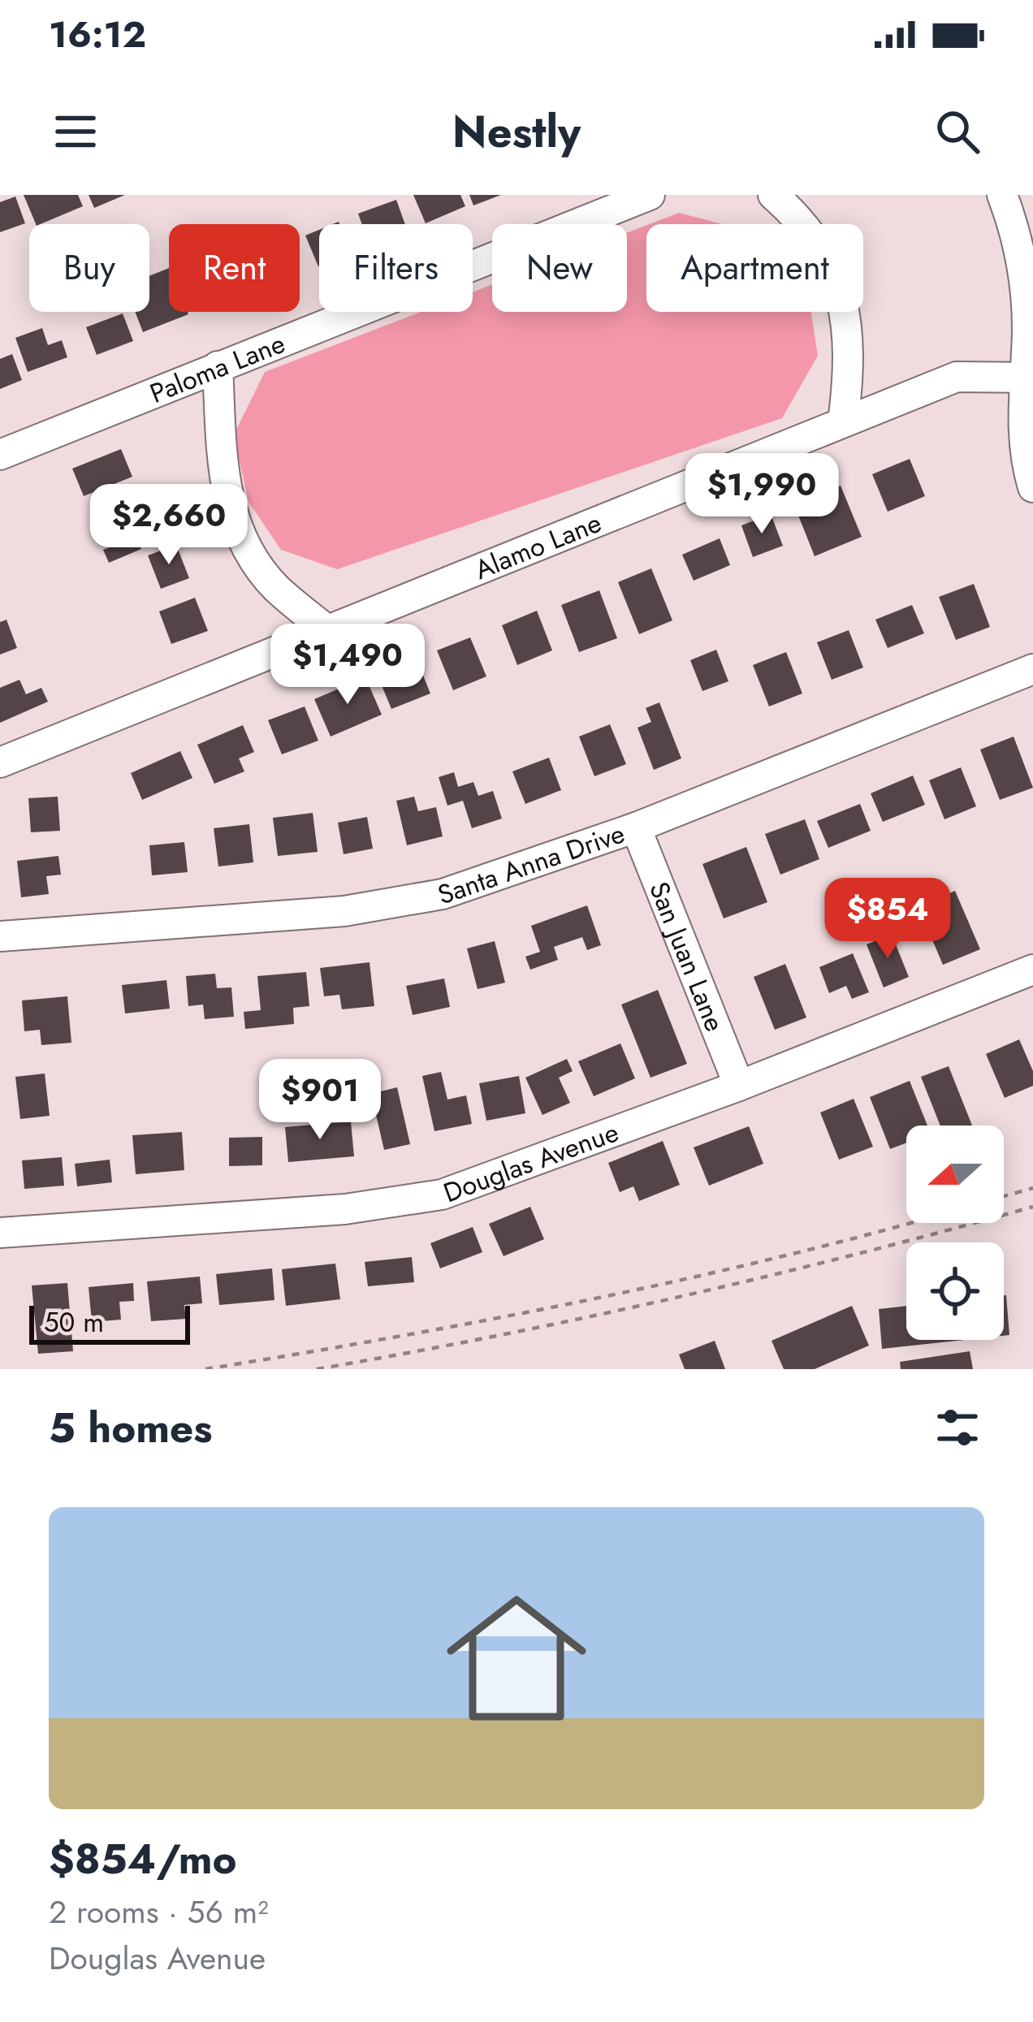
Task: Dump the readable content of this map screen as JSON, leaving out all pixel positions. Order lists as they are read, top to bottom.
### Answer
{
  "streets": {
    "street": [
      "Paloma Lane",
      "Alamo Lane",
      "Santa Anna Drive",
      "San Juan Lane",
      "Douglas Avenue"
    ]
  },
  "crossings": [
    ["Santa Anna Drive", "San Juan Lane"],
    ["San Juan Lane", "Douglas Avenue"]
  ],
  "scale_bar": "50 m",
  "north": "left",
  "page": {
    "status": "16:12",
    "header": "Nestly",
    "chip": [
      "Buy",
      "Rent",
      "Filters",
      "New",
      "Apartment"
    ],
    "price": [
      "$1,990",
      "$2,660",
      "$1,490",
      "$854",
      "$901"
    ],
    "scale": "50 m",
    "heading": "5 homes",
    "list": [
      {
        "name": "$854/mo",
        "note": "2 rooms · 56 m² · Douglas Avenue"
      }
    ]
  }
}
